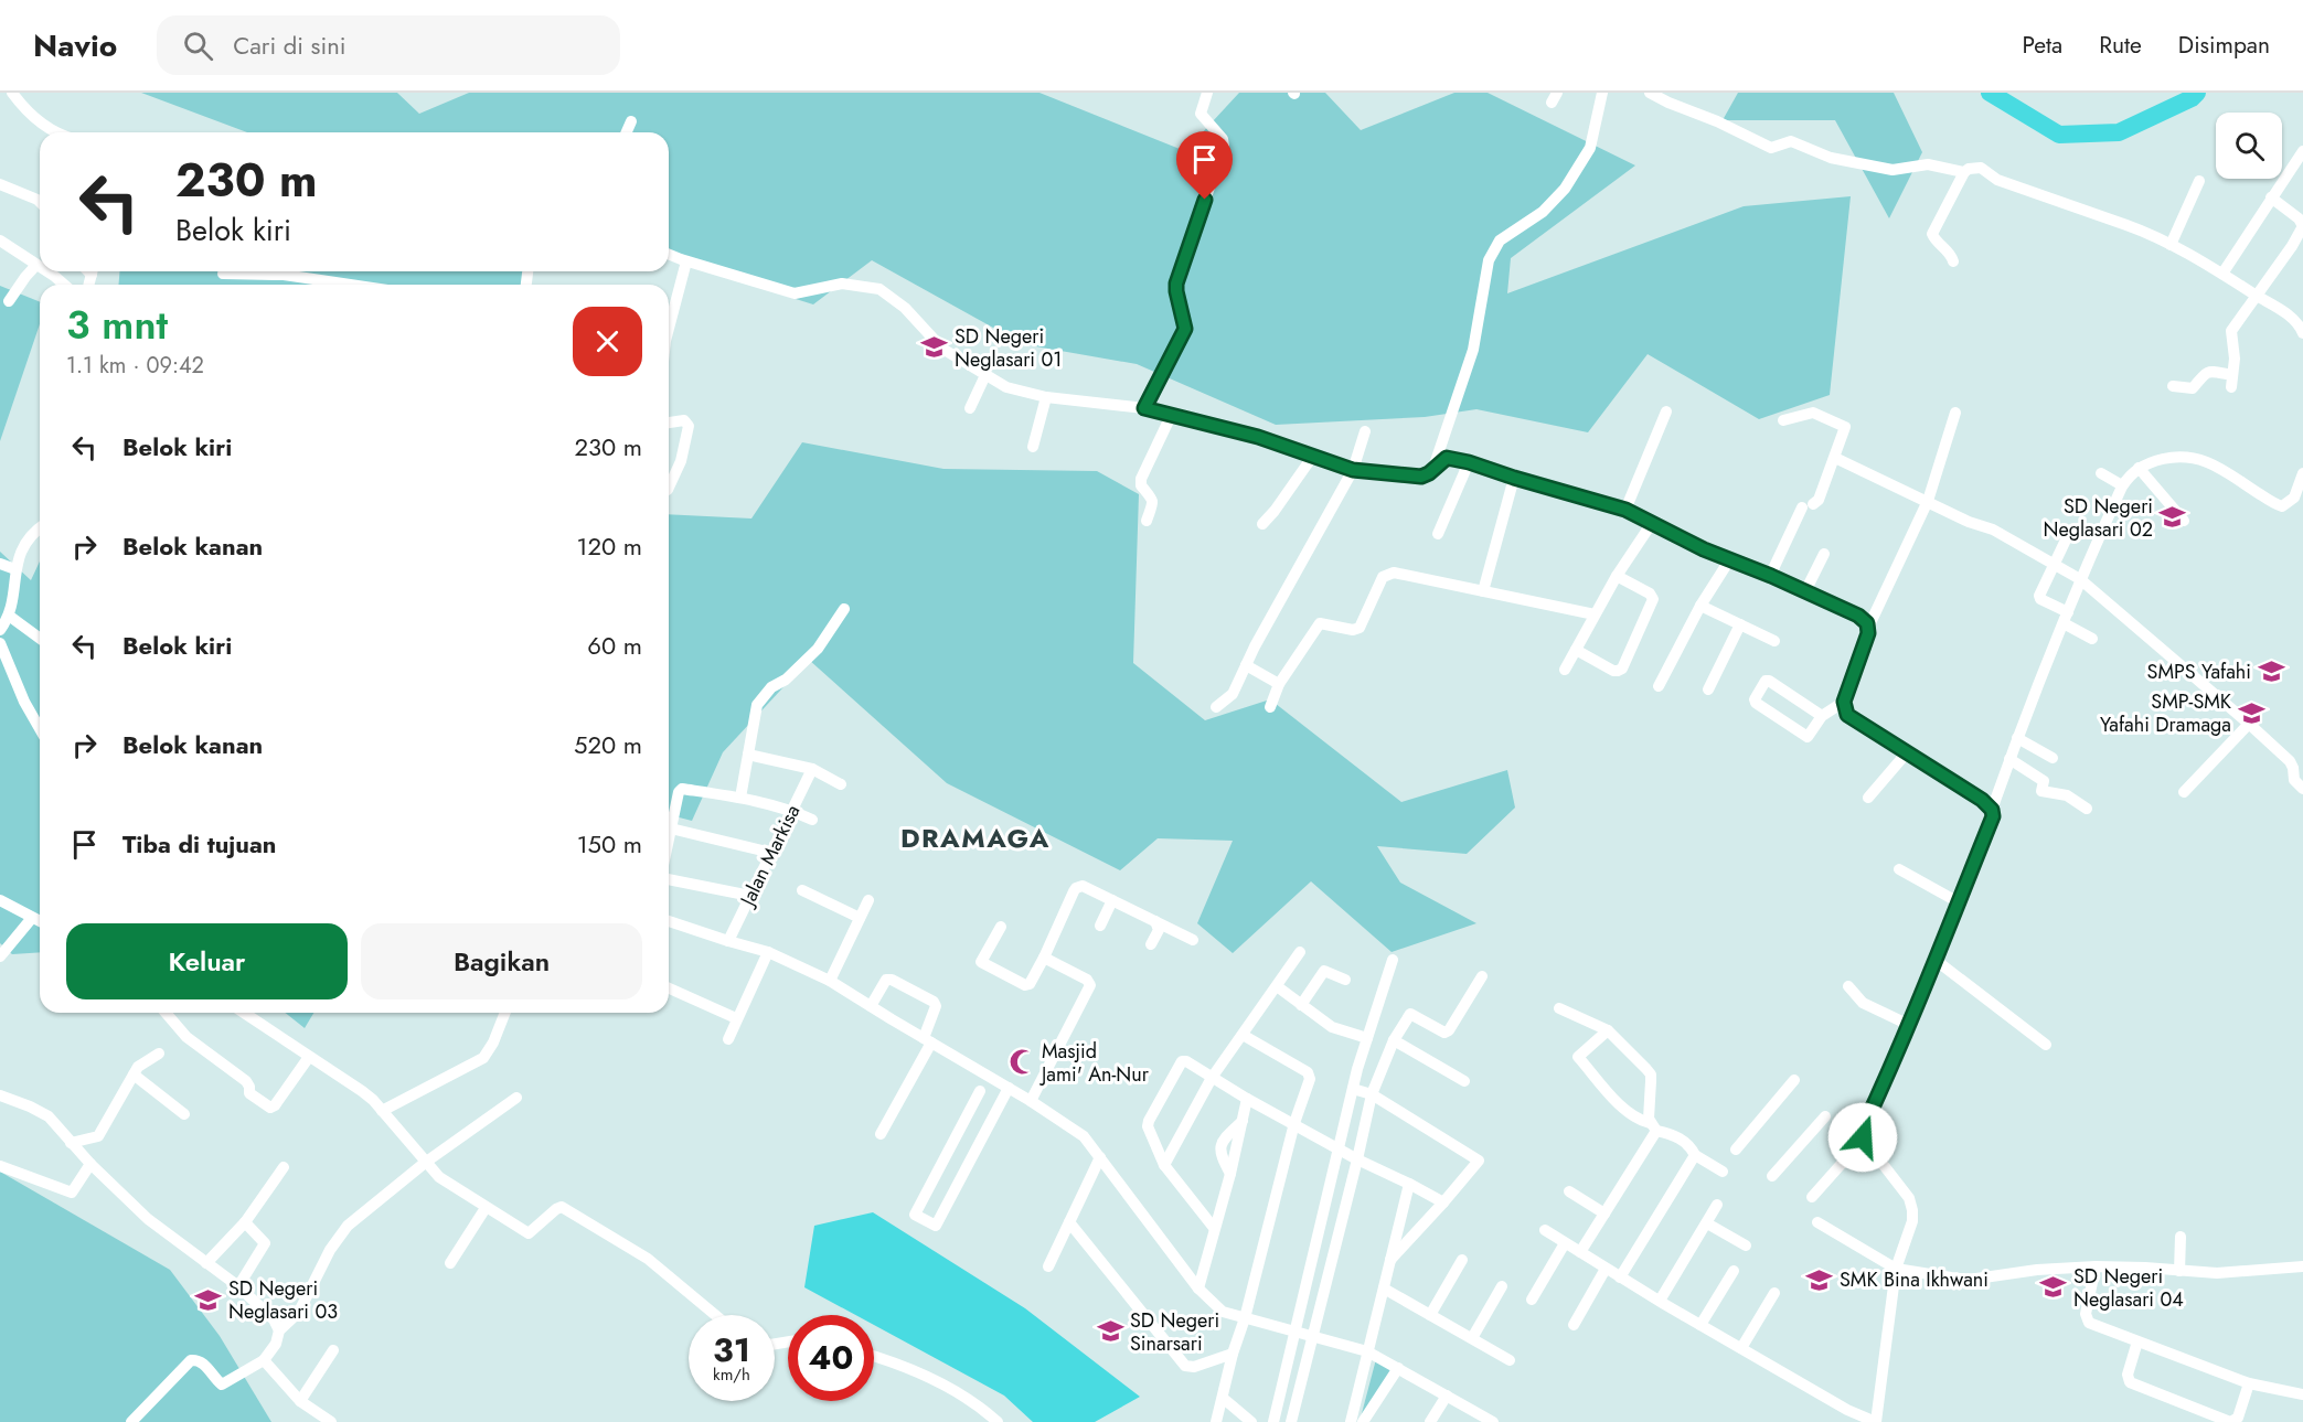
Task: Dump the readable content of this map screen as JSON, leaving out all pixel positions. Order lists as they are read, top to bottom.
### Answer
{
  "streets": {
    "street": ["Jalan Markisa"]
  },
  "districts": ["DRAMAGA"],
  "places": {
    "school or university": [
      "SD Negeri Neglasari 01",
      "SD Negeri Neglasari 02",
      "SMPS Yafahi",
      "SMP-SMK Yafahi Dramaga",
      "SMK Bina Ikhwani",
      "SD Negeri Neglasari 04",
      "SD Negeri Neglasari 03",
      "SD Negeri Sinarsari"
    ],
    "mosque": ["Masjid Jami' An-Nur"]
  },
  "page": {
    "header": "Navio",
    "search": "Cari di sini",
    "nav": ["Peta", "Rute", "Disimpan"],
    "turn": ["230 m", "Belok kiri"],
    "heading": ["3 mnt", "1.1 km · 09:42"],
    "list": [
      {
        "name": "Belok kiri",
        "value": "230 m"
      },
      {
        "name": "Belok kanan",
        "value": "120 m"
      },
      {
        "name": "Belok kiri",
        "value": "60 m"
      },
      {
        "name": "Belok kanan",
        "value": "520 m"
      },
      {
        "name": "Tiba di tujuan",
        "value": "150 m"
      }
    ],
    "buttons": ["Keluar", "Bagikan"],
    "speed": "31 km/h",
    "limit": "40"
  }
}
